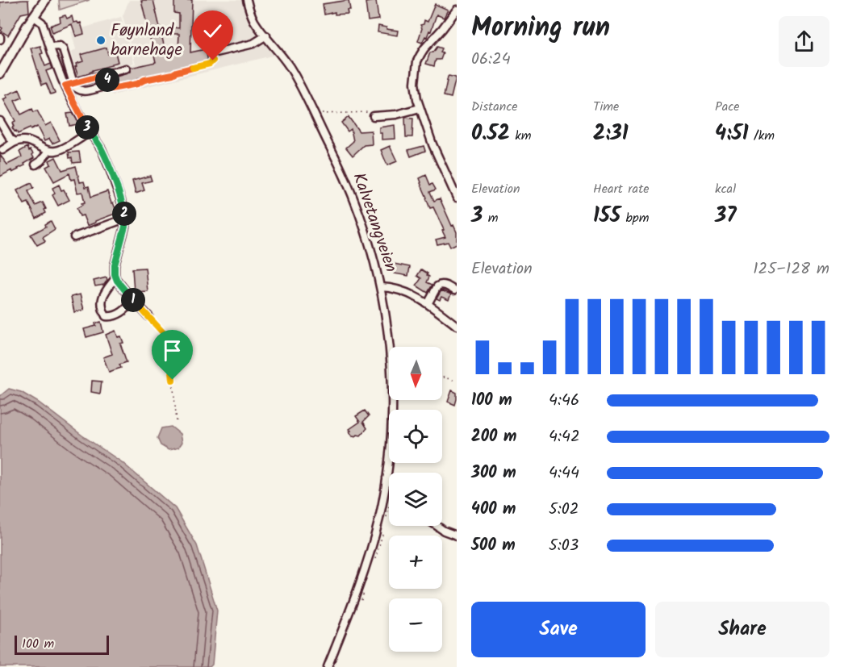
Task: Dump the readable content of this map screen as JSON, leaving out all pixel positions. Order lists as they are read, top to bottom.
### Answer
{
  "streets": {
    "street": ["Kalvetangveien"]
  },
  "places": ["Føynland barnehage"],
  "scale_bar": "100 m",
  "north": "bottom",
  "page": {
    "heading": ["Morning run", "06:24"],
    "pins": [
      "4",
      "3",
      "2",
      "1"
    ],
    "stats": [
      ["Distance", "0.52 km"],
      ["Time", "2:31"],
      ["Pace", "4:51 /km"],
      ["Elevation", "3 m"],
      ["Heart rate", "155 bpm"],
      ["kcal", "37"]
    ],
    "chart": ["Elevation", "125–128 m"],
    "map_buttons": ["+", "−"],
    "list": [
      {
        "name": "100 m",
        "note": "4:46"
      },
      {
        "name": "200 m",
        "note": "4:42"
      },
      {
        "name": "300 m",
        "note": "4:44"
      },
      {
        "name": "400 m",
        "note": "5:02"
      },
      {
        "name": "500 m",
        "note": "5:03"
      }
    ],
    "buttons": ["Save", "Share"],
    "scale": "100 m"
  }
}
